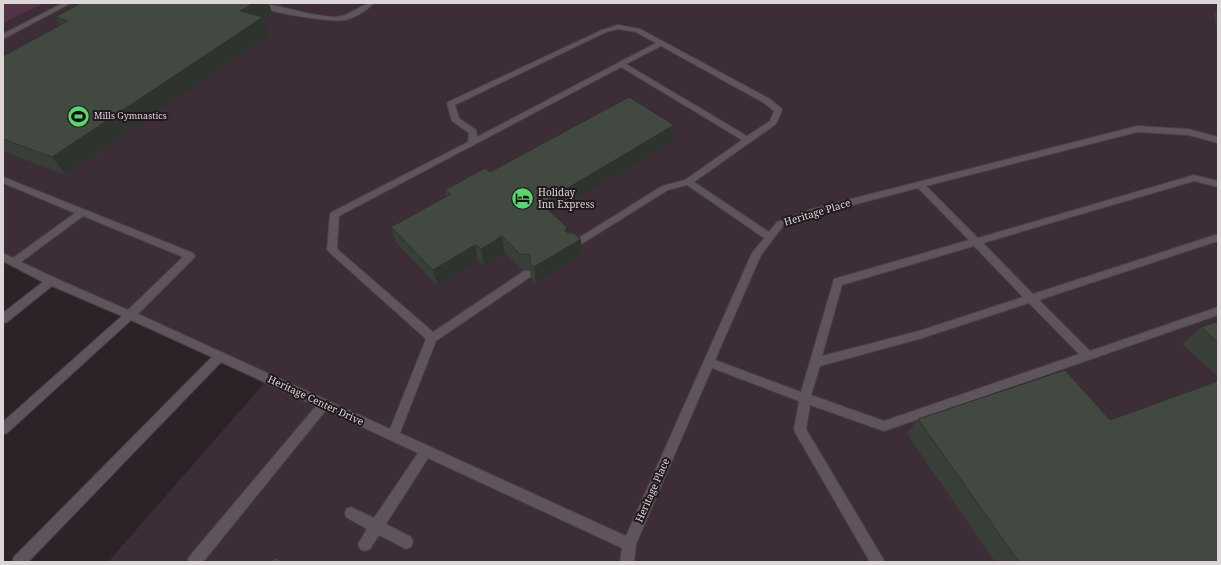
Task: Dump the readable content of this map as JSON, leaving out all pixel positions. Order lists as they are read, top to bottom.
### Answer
{
  "streets": {
    "street": ["Heritage Place", "Heritage Center Drive"]
  },
  "crossings": [
    ["Heritage Place", "Heritage Center Drive"]
  ],
  "places": {
    "sports": ["Mills Gymnastics"],
    "hotel": ["Holiday Inn Express"]
  }
}
